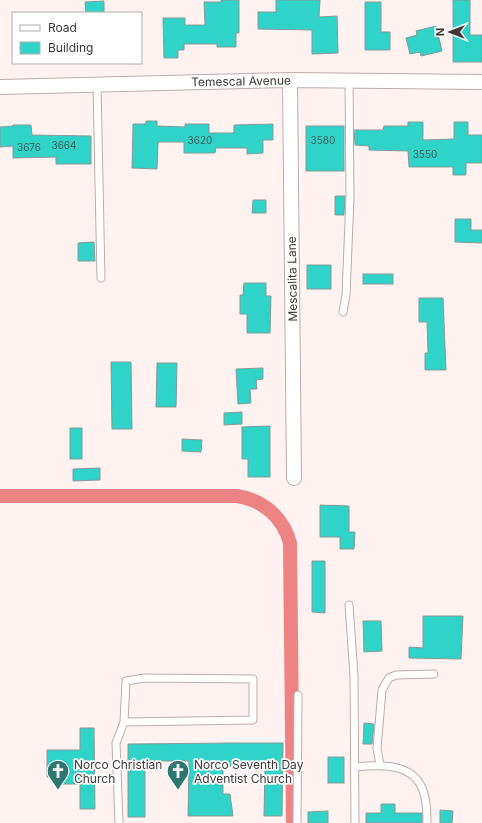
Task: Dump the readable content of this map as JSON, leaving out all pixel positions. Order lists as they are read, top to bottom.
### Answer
{
  "streets": {
    "street": ["Temescal Avenue", "Mescalita Lane"]
  },
  "crossings": [
    ["Temescal Avenue", "Mescalita Lane"]
  ],
  "places": {
    "church": ["Norco Christian Church", "Norco Seventh Day Adventist Church"]
  },
  "house_numbers": [
    "3620",
    "3580",
    "3664",
    "3676",
    "3550"
  ],
  "legend": ["Road", "Building"],
  "north": "left"
}
